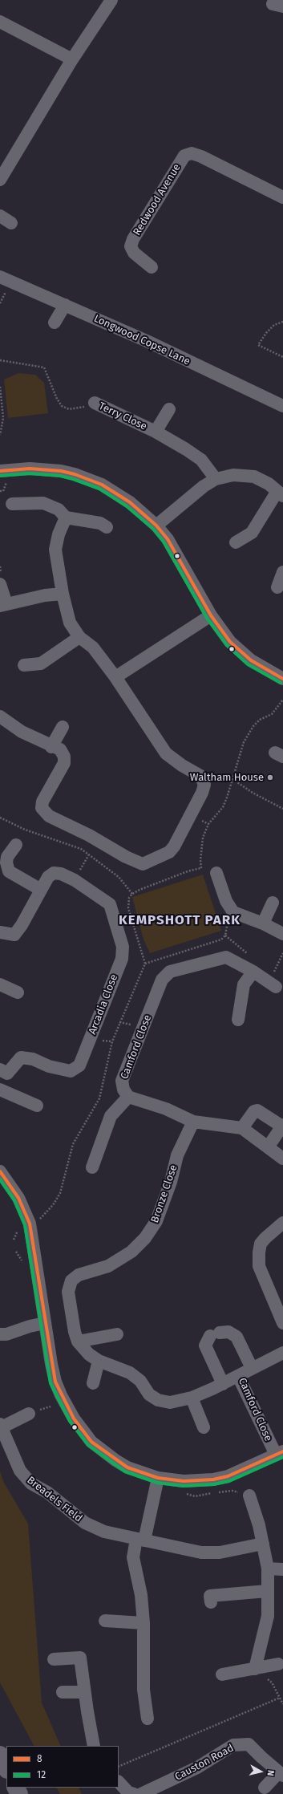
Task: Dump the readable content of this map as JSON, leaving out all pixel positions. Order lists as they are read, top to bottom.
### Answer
{
  "streets": {
    "street": [
      "Redwood Avenue",
      "Longwood Copse Lane",
      "Terry Close",
      "Arcadia Close",
      "Camford Close",
      "Bronze Close",
      "Breadels Field",
      "Causton Road"
    ]
  },
  "crossings": [
    ["Camford Close", "Bronze Close"]
  ],
  "districts": ["KEMPSHOTT PARK"],
  "places": ["Waltham House"],
  "lines": ["transit line 8", "transit line 12"],
  "legend": ["8", "12"],
  "north": "right"
}
